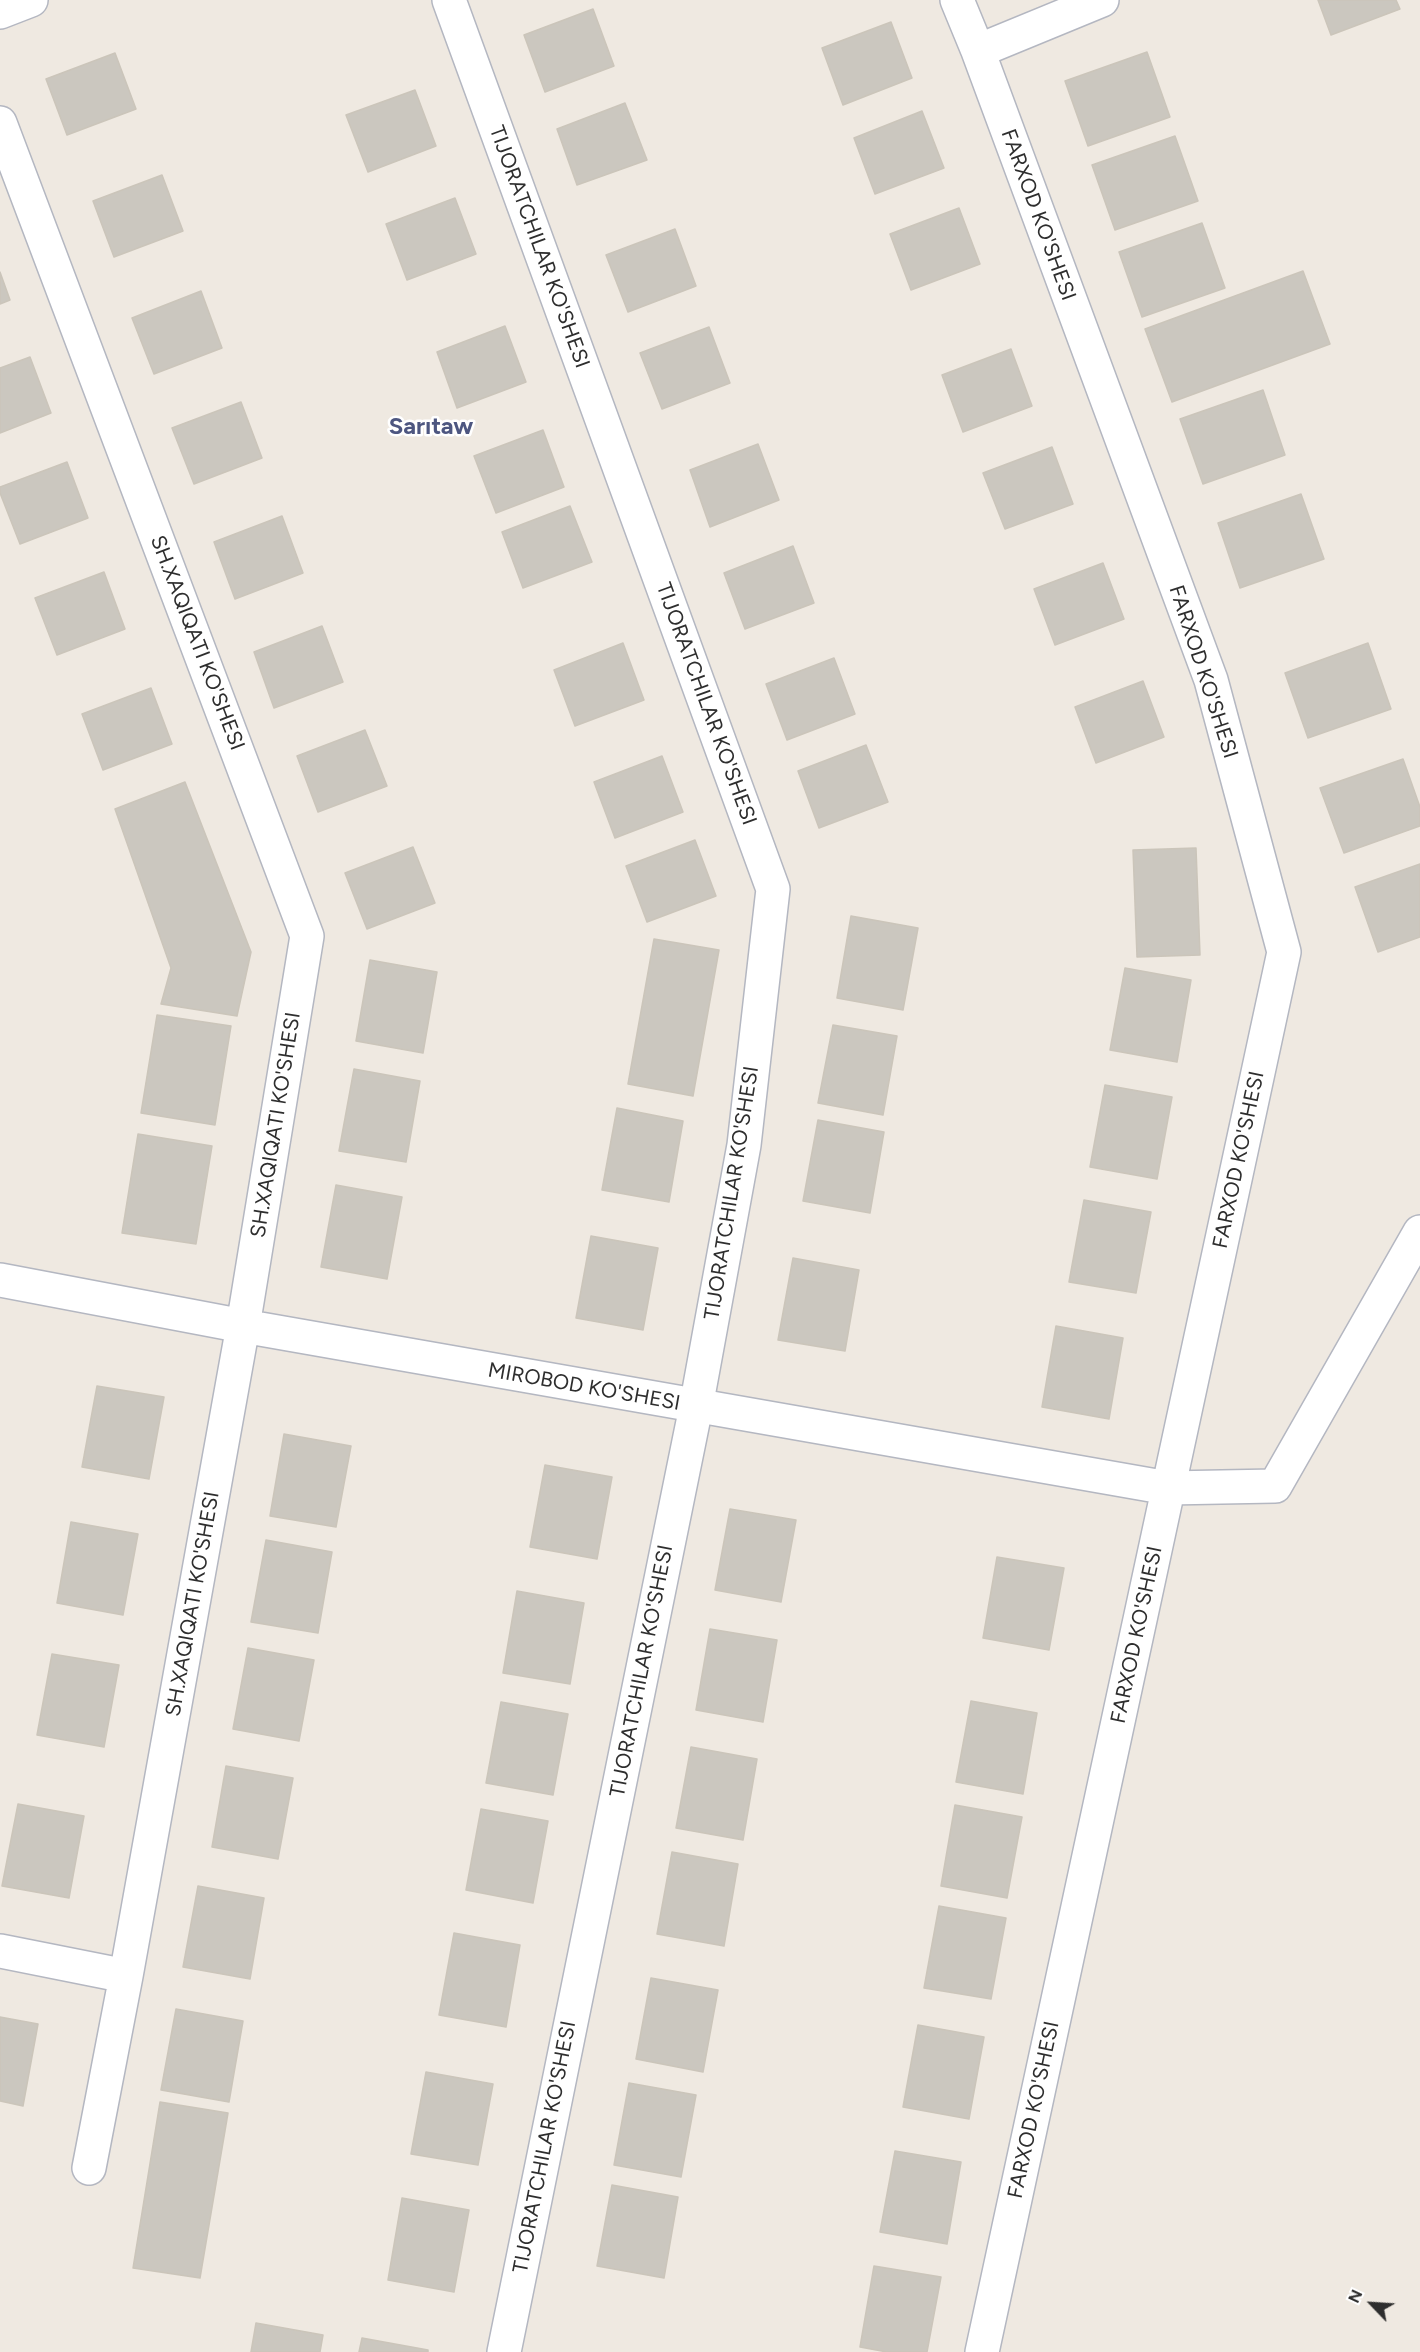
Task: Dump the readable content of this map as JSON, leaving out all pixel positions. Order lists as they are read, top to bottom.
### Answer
{
  "streets": {
    "street": [
      "FARXOD KO'SHESI",
      "TIJORATCHILAR KO'SHESI",
      "SH.XAQIQATI KO'SHESI",
      "MIROBOD KO'SHESI"
    ]
  },
  "crossings": [
    ["FARXOD KO'SHESI", "MIROBOD KO'SHESI"],
    ["TIJORATCHILAR KO'SHESI", "MIROBOD KO'SHESI"],
    ["SH.XAQIQATI KO'SHESI", "MIROBOD KO'SHESI"]
  ],
  "districts": ["Sarıtaw"],
  "north": "top left"
}
